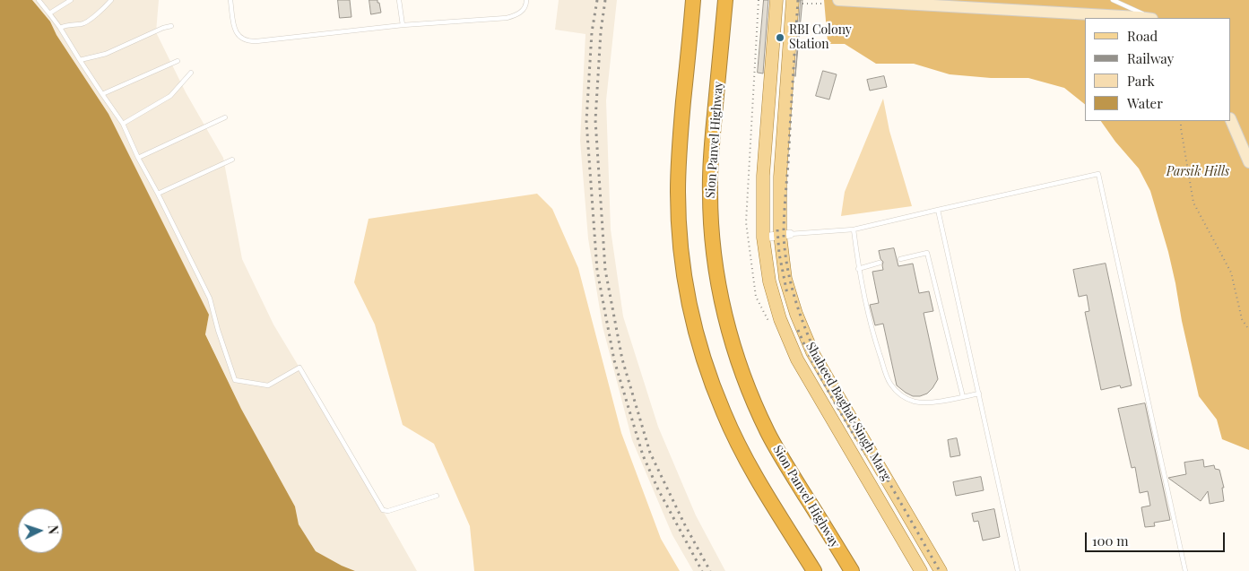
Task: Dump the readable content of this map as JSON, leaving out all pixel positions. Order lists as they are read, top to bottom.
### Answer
{
  "streets": {
    "highway": ["Sion Panvel Highway"],
    "main road": ["Shaheed Baghat Singh Marg"]
  },
  "parks": ["Parsik Hills"],
  "places": ["RBI Colony Station"],
  "legend": [
    "Road",
    "Railway",
    "Park",
    "Water"
  ],
  "scale_bar": "100 m",
  "north": "right"
}
